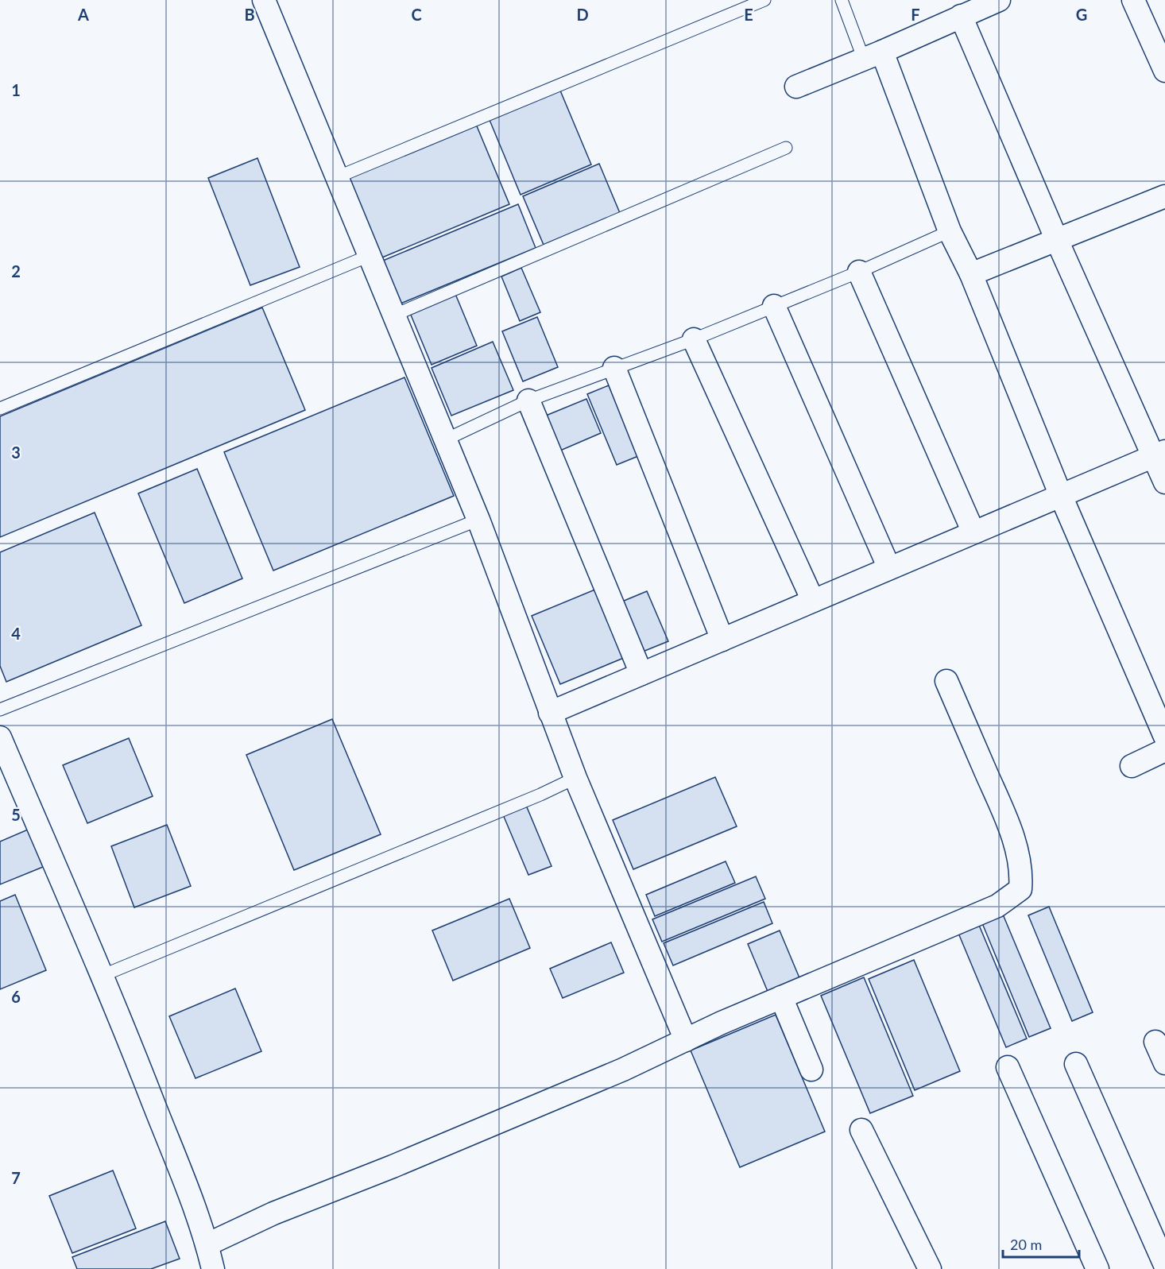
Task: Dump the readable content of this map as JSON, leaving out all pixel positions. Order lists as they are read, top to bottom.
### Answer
{
  "scale_bar": "20 m",
  "grid": {
    "columns": [
      "A",
      "B",
      "C",
      "D",
      "E",
      "F",
      "G"
    ],
    "rows": [
      "1",
      "2",
      "3",
      "4",
      "5",
      "6",
      "7"
    ]
  }
}
